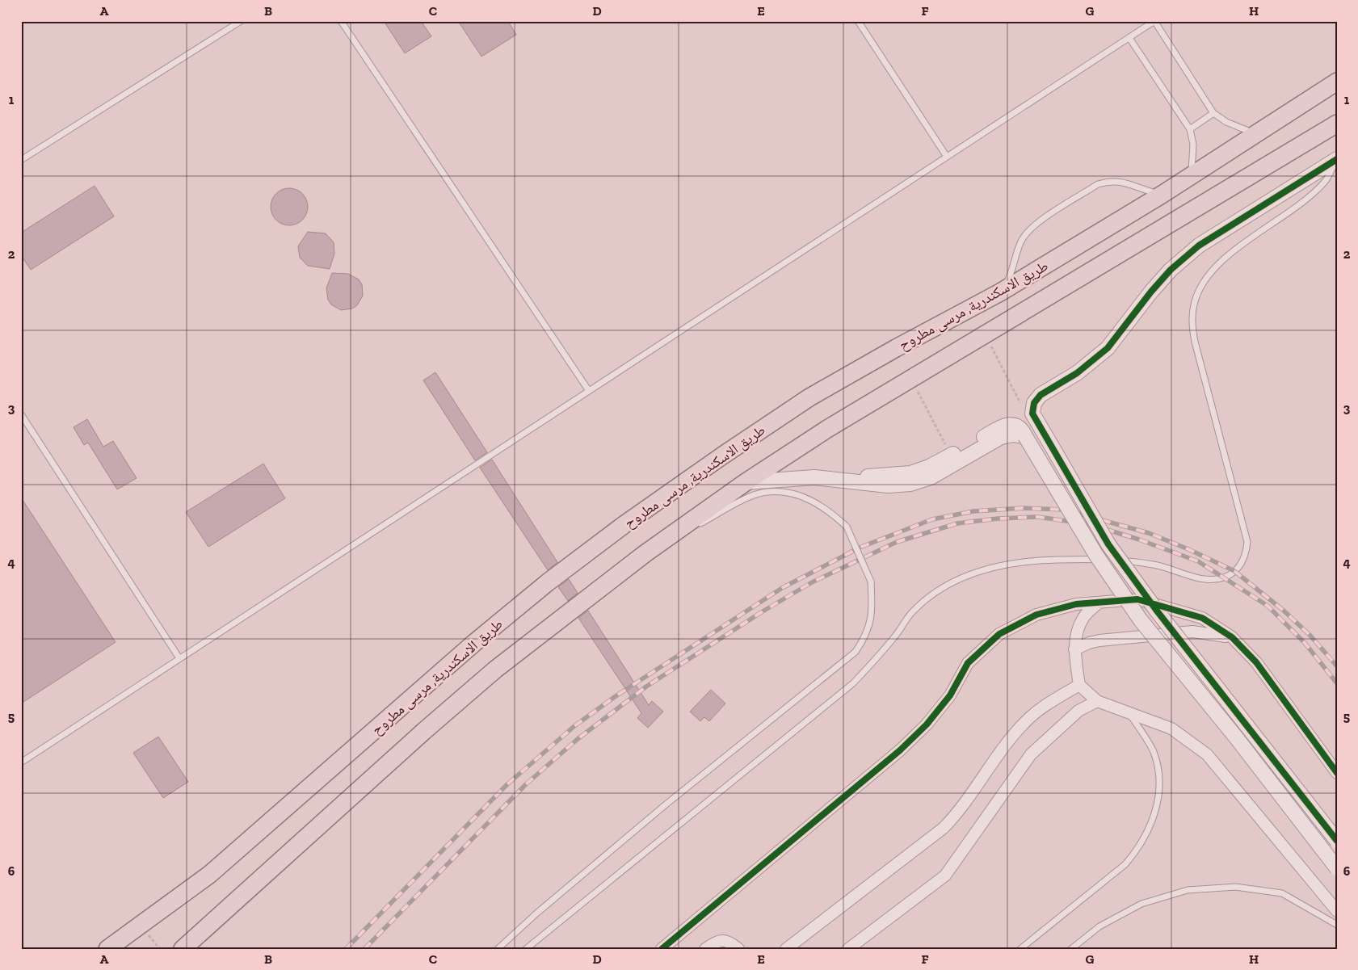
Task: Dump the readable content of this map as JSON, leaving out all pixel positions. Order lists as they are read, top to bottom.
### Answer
{
  "streets": {
    "main road": ["طريق الاسكندرية, مرسى مطروح"]
  },
  "grid": {
    "columns": [
      "A",
      "B",
      "C",
      "D",
      "E",
      "F",
      "G",
      "H"
    ],
    "rows": [
      "1",
      "2",
      "3",
      "4",
      "5",
      "6"
    ]
  }
}
